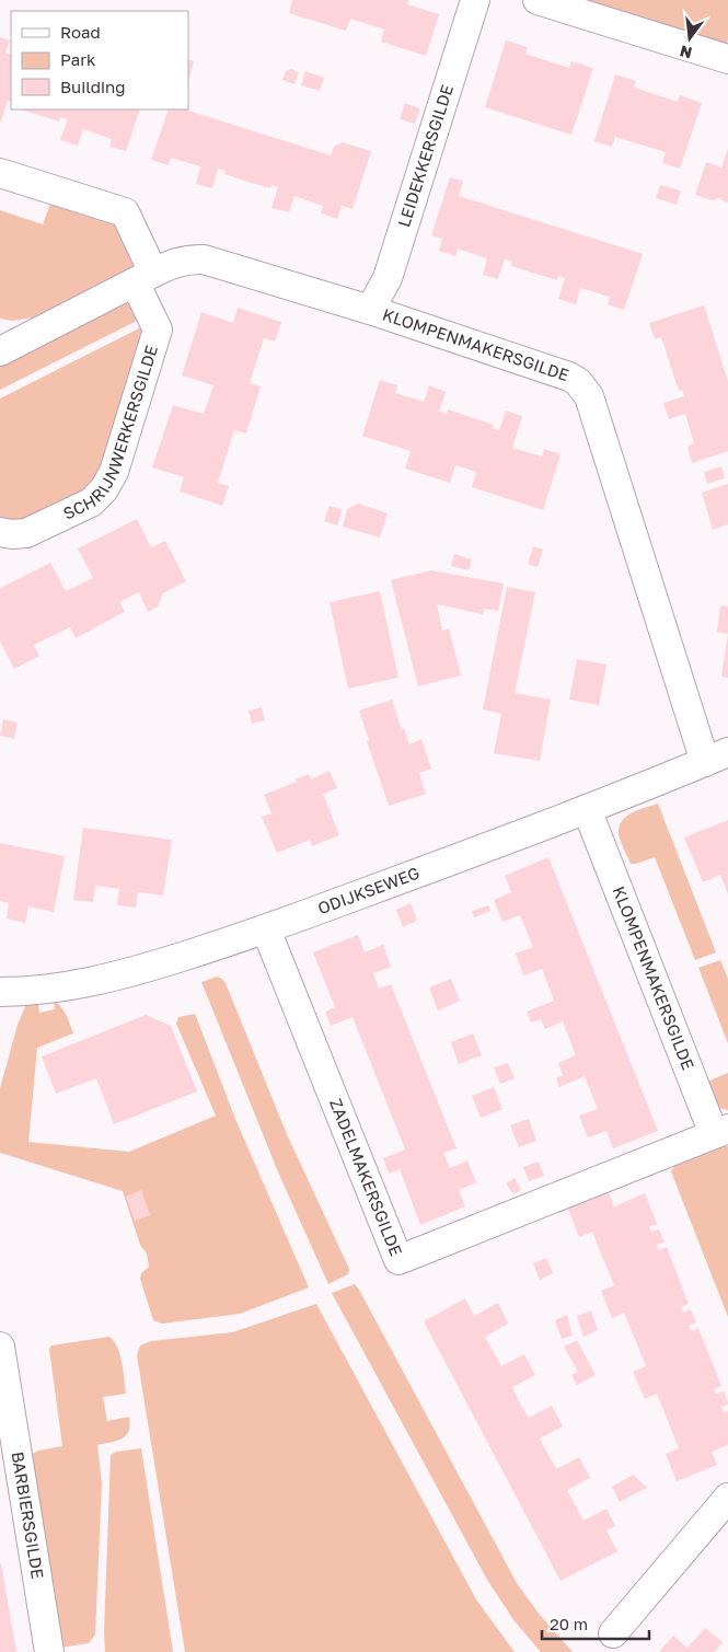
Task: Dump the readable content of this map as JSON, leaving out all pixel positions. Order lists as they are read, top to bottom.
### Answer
{
  "streets": {
    "street": [
      "LEIDEKKERSGILDE",
      "KLOMPENMAKERSGILDE",
      "SCHRIJNWERKERSGILDE",
      "ODIJKSEWEG",
      "ZADELMAKERSGILDE",
      "BARBIERSGILDE"
    ]
  },
  "crossings": [
    ["LEIDEKKERSGILDE", "KLOMPENMAKERSGILDE"],
    ["KLOMPENMAKERSGILDE", "SCHRIJNWERKERSGILDE"],
    ["KLOMPENMAKERSGILDE", "ODIJKSEWEG"],
    ["KLOMPENMAKERSGILDE", "ZADELMAKERSGILDE"],
    ["ODIJKSEWEG", "ZADELMAKERSGILDE"]
  ],
  "legend": ["Road", "Park", "Building"],
  "scale_bar": "20 m",
  "north": "bottom"
}
